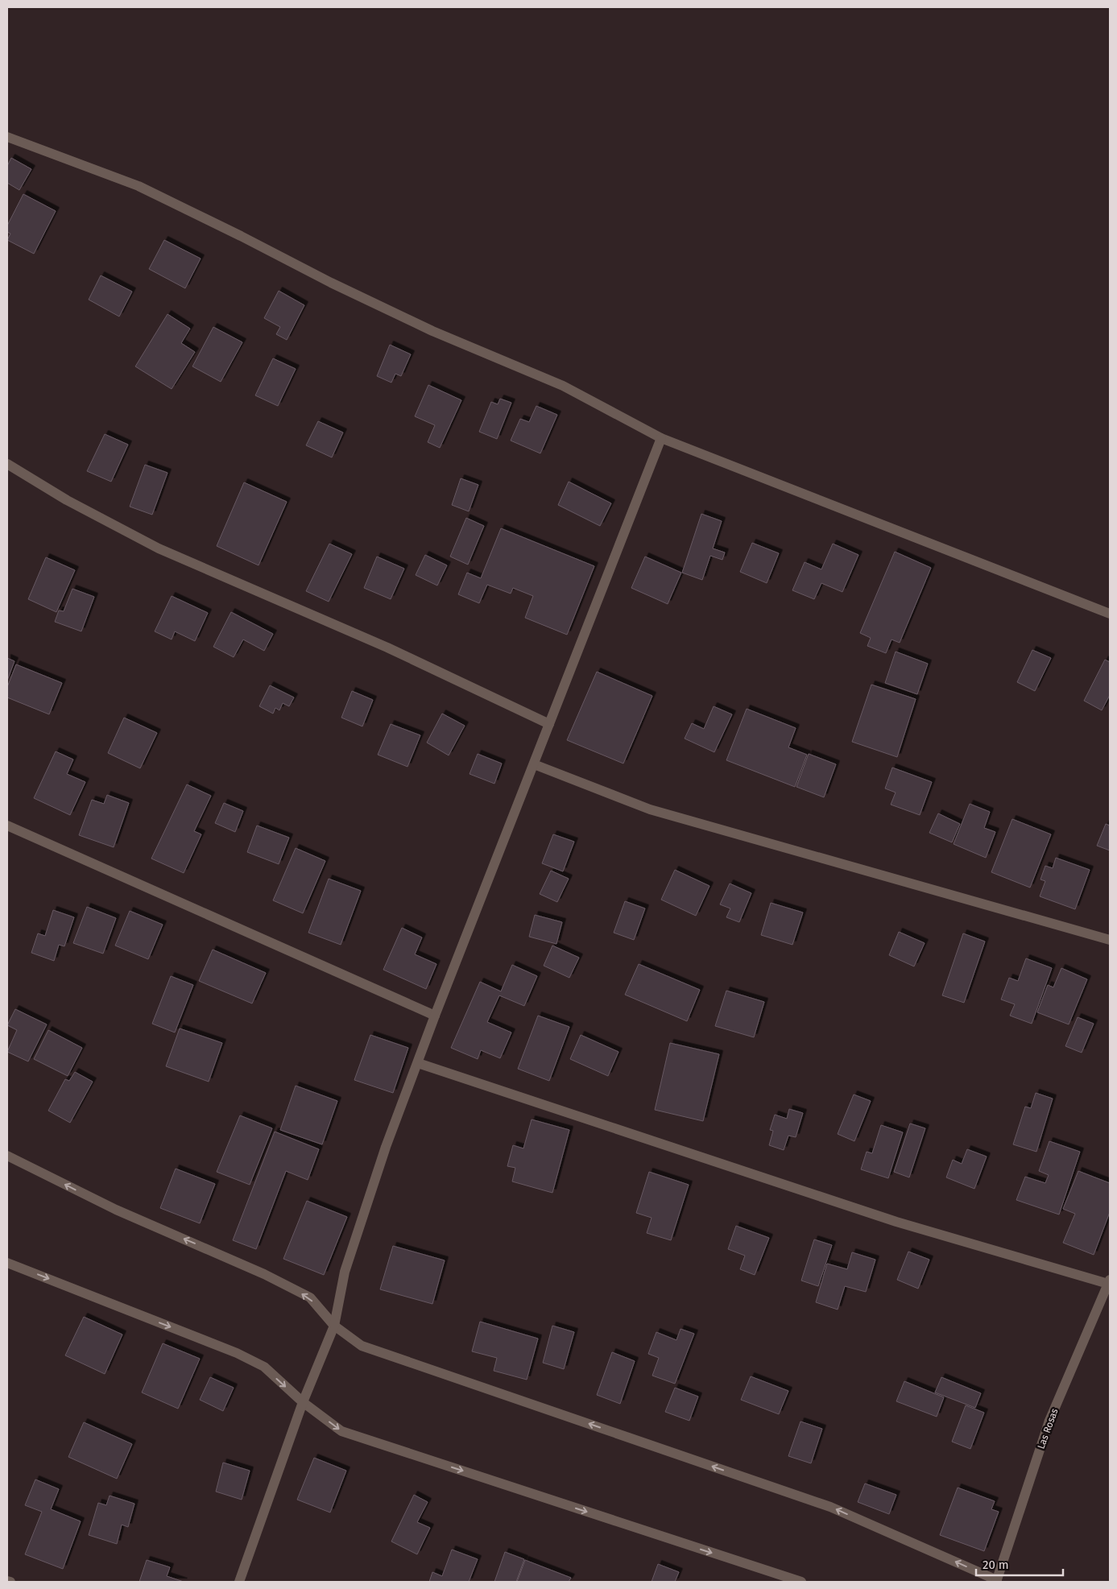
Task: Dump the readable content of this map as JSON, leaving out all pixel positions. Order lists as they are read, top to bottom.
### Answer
{
  "streets": {
    "street": ["Las Rosas"]
  },
  "scale_bar": "20 m"
}
